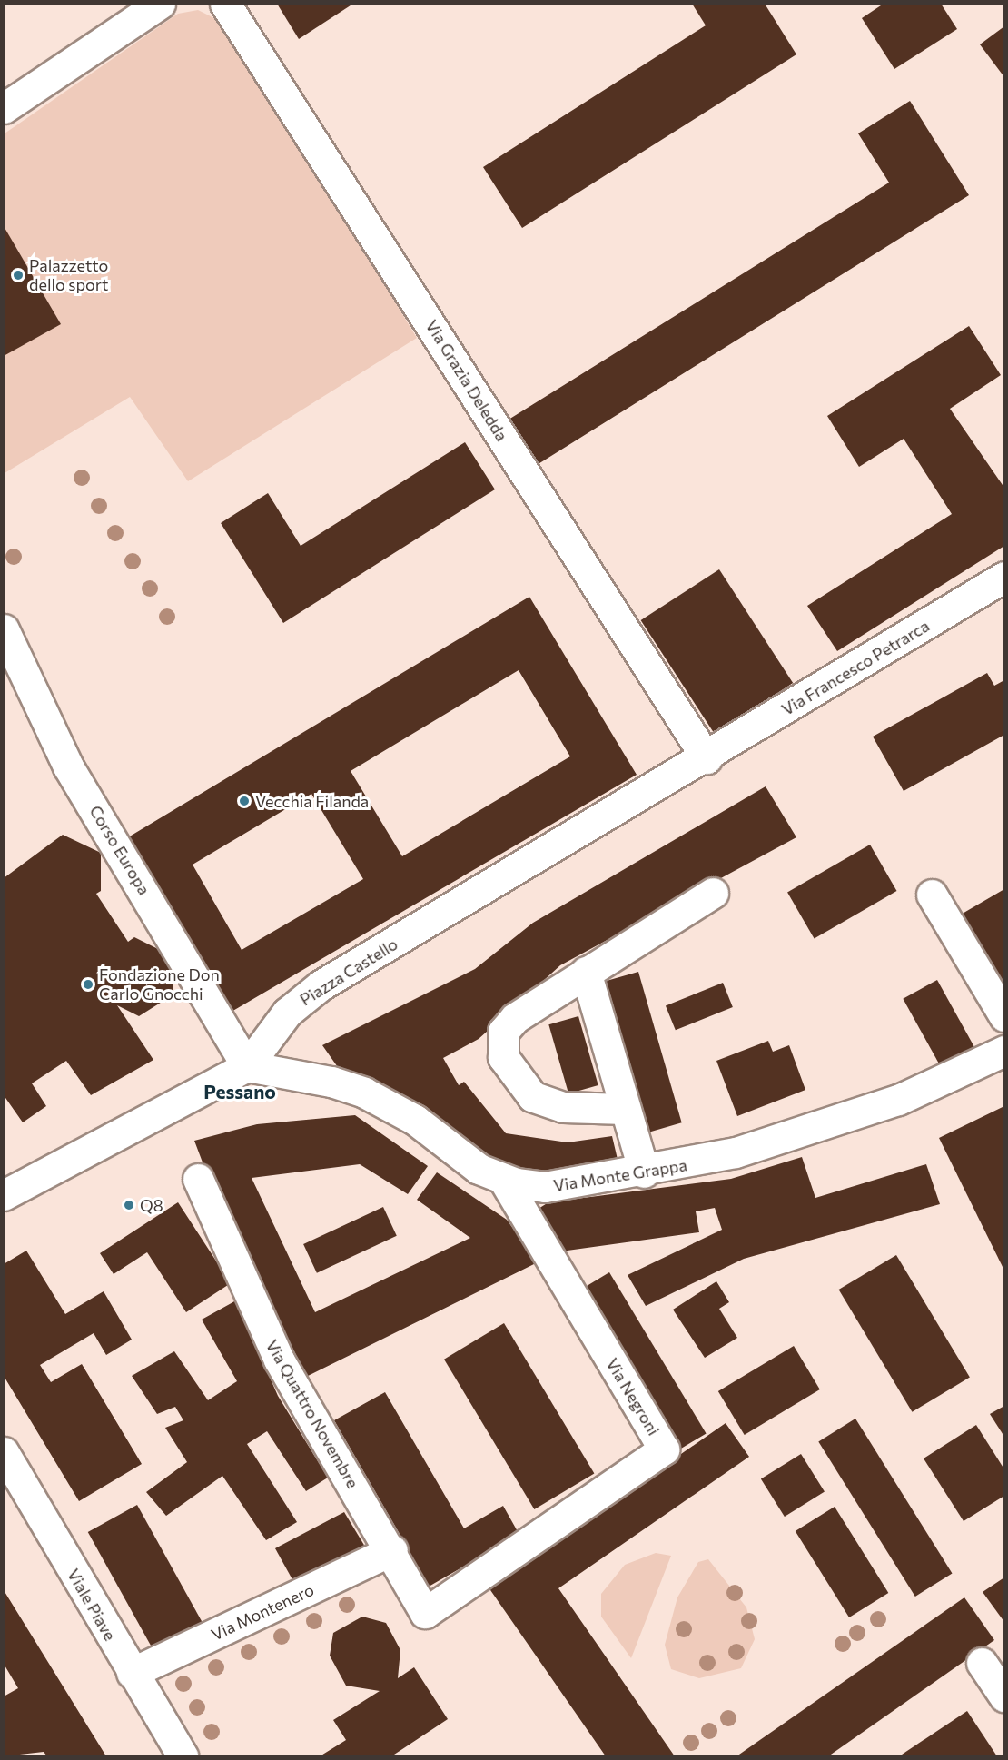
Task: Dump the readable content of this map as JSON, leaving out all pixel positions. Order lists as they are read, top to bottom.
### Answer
{
  "streets": {
    "street": [
      "Via Grazia Deledda",
      "Via Francesco Petrarca",
      "Corso Europa",
      "Piazza Castello",
      "Via Monte Grappa",
      "Via Negroni",
      "Via Quattro Novembre",
      "Viale Piave",
      "Via Montenero"
    ]
  },
  "crossings": [
    ["Via Grazia Deledda", "Via Francesco Petrarca"],
    ["Via Grazia Deledda", "Piazza Castello"],
    ["Via Francesco Petrarca", "Piazza Castello"],
    ["Corso Europa", "Piazza Castello"],
    ["Corso Europa", "Via Monte Grappa"],
    ["Piazza Castello", "Via Monte Grappa"],
    ["Via Monte Grappa", "Via Negroni"],
    ["Via Negroni", "Via Quattro Novembre"],
    ["Via Quattro Novembre", "Via Montenero"],
    ["Viale Piave", "Via Montenero"]
  ],
  "districts": ["Pessano"],
  "places": [
    "Palazzetto dello sport",
    "Vecchia Filanda",
    "Fondazione Don Carlo Gnocchi",
    "Q8"
  ]
}
